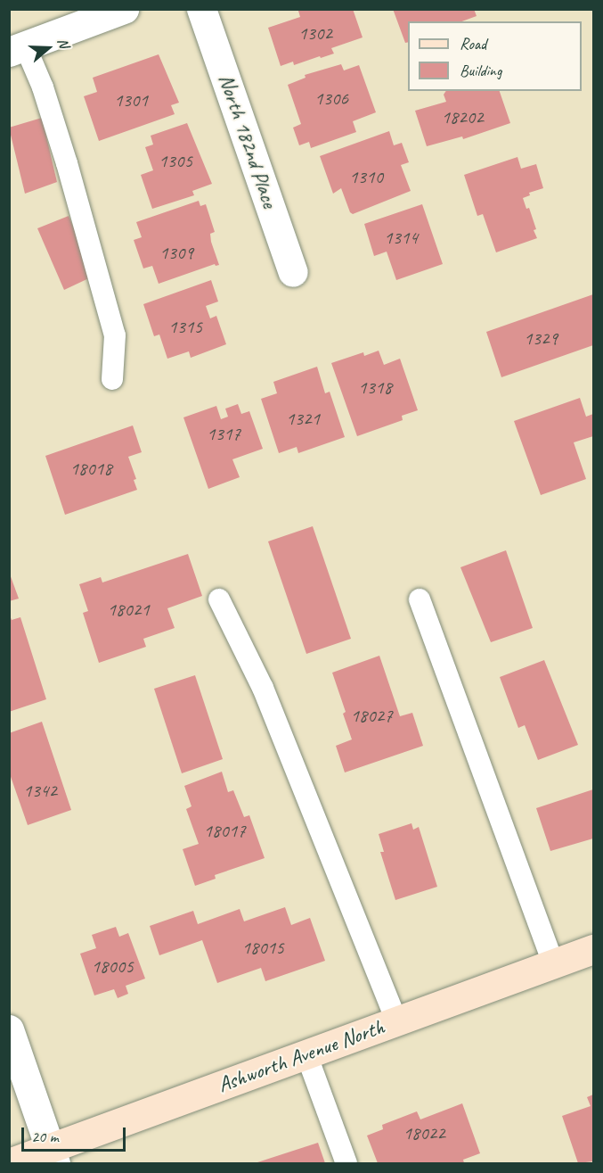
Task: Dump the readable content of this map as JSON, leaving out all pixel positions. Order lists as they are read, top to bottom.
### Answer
{
  "streets": {
    "street": ["North 182nd Place", "Ashworth Avenue North"]
  },
  "house_numbers": [
    "1302",
    "1306",
    "1301",
    "18202",
    "1305",
    "1310",
    "1314",
    "1309",
    "1315",
    "1329",
    "1318",
    "1321",
    "1317",
    "18018",
    "18021",
    "18027",
    "1342",
    "18017",
    "18015",
    "18005",
    "18022"
  ],
  "legend": ["Road", "Building"],
  "scale_bar": "20 m",
  "north": "right"
}
